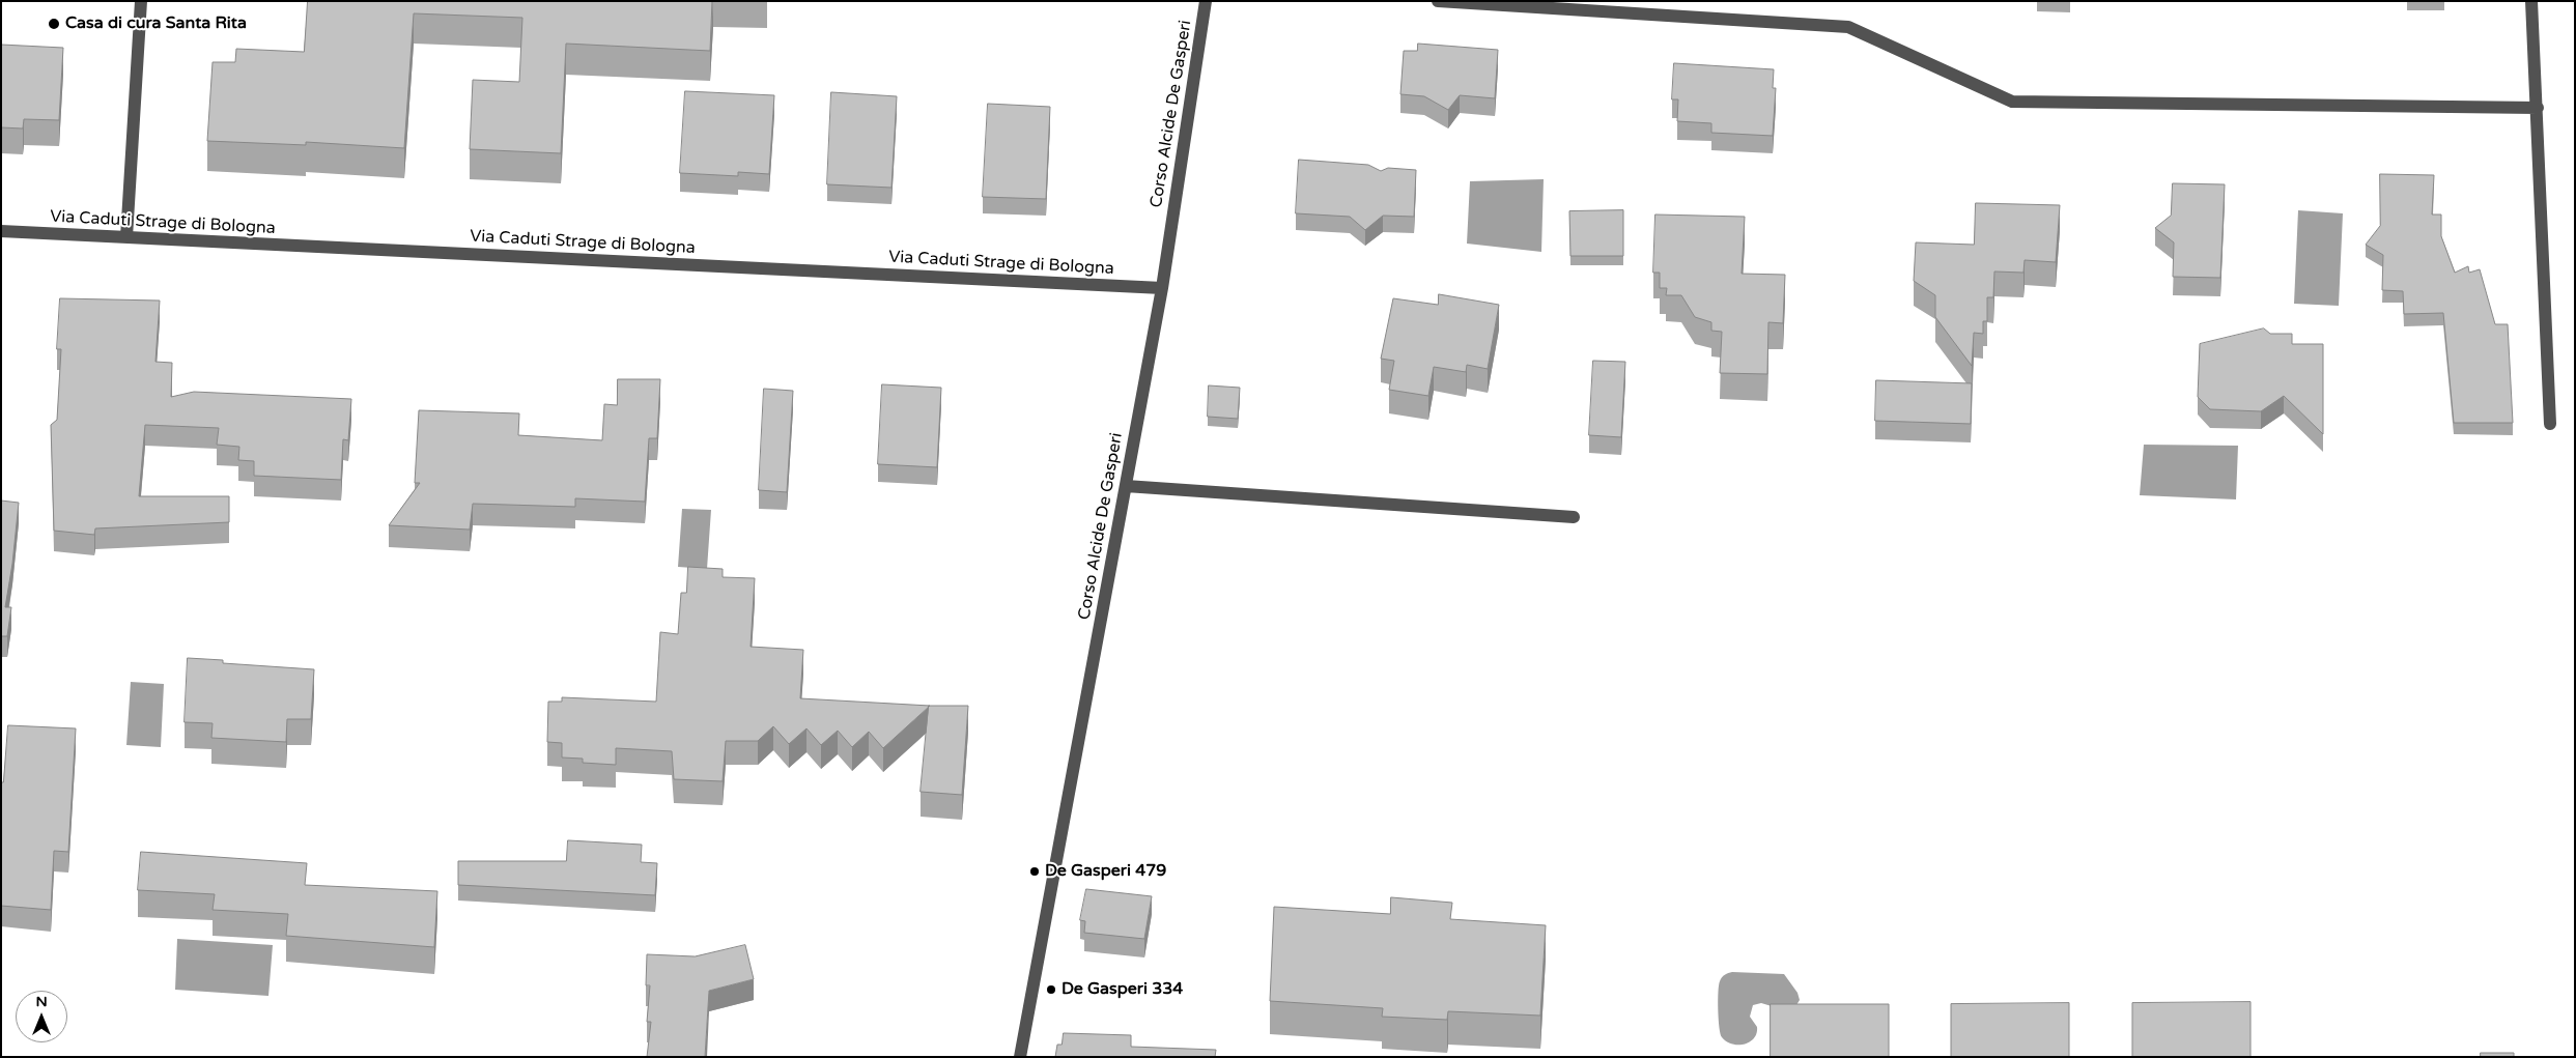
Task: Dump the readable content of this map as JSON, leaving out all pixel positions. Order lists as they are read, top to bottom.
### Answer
{
  "streets": {
    "street": ["Corso Alcide De Gasperi", "Via Caduti Strage di Bologna"]
  },
  "crossings": [
    ["Corso Alcide De Gasperi", "Via Caduti Strage di Bologna"]
  ],
  "places": ["Casa di cura Santa Rita", "De Gasperi 479", "De Gasperi 334"],
  "north": "top"
}
